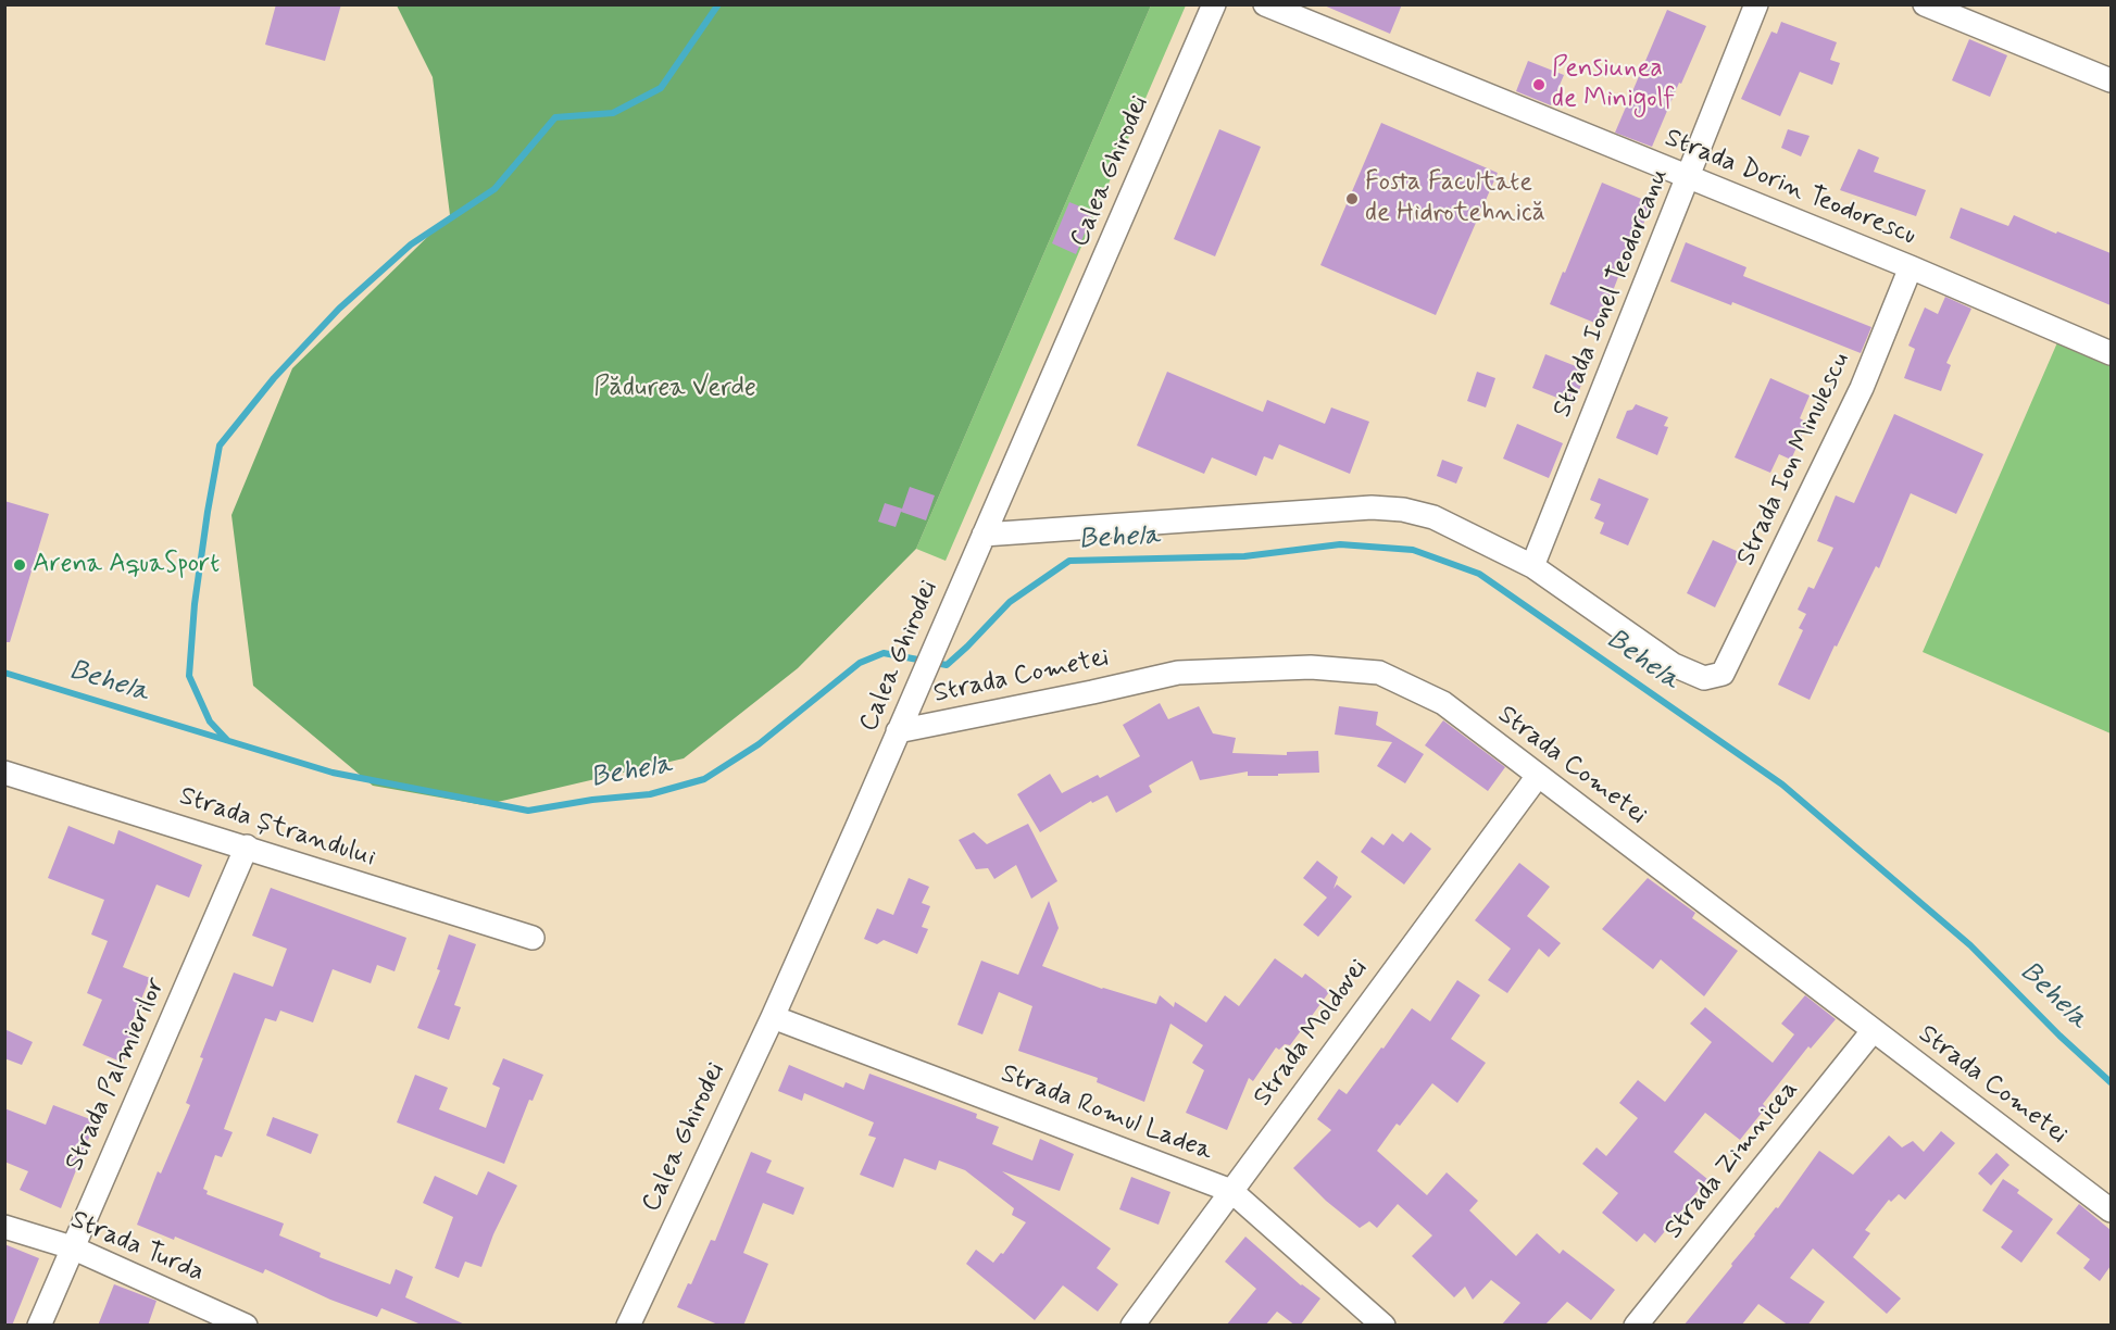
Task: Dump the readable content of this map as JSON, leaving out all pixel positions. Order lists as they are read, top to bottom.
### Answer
{
  "streets": {
    "street": [
      "Calea Ghirodei",
      "Strada Dorin Teodorescu",
      "Strada Ionel Teodoreanu",
      "Strada Ion Minulescu",
      "Strada Cometei",
      "Strada Ștrandului",
      "Strada Moldovei",
      "Strada Palmierilor",
      "Strada Romul Ladea",
      "Strada Zimnicea",
      "Strada Turda"
    ]
  },
  "crossings": [
    ["Calea Ghirodei", "Strada Cometei"],
    ["Calea Ghirodei", "Strada Romul Ladea"],
    ["Strada Dorin Teodorescu", "Strada Ionel Teodoreanu"],
    ["Strada Dorin Teodorescu", "Strada Ion Minulescu"],
    ["Strada Ionel Teodoreanu", "Strada Ion Minulescu"],
    ["Strada Cometei", "Strada Moldovei"],
    ["Strada Cometei", "Strada Zimnicea"],
    ["Strada Ștrandului", "Strada Palmierilor"],
    ["Strada Moldovei", "Strada Romul Ladea"],
    ["Strada Palmierilor", "Strada Turda"]
  ],
  "water": ["Behela"],
  "parks": ["Pădurea Verde"],
  "places": ["Pensiunea de Minigolf", "Fosta Facultate de Hidrotehnică", "Arena AquaSport"]
}
